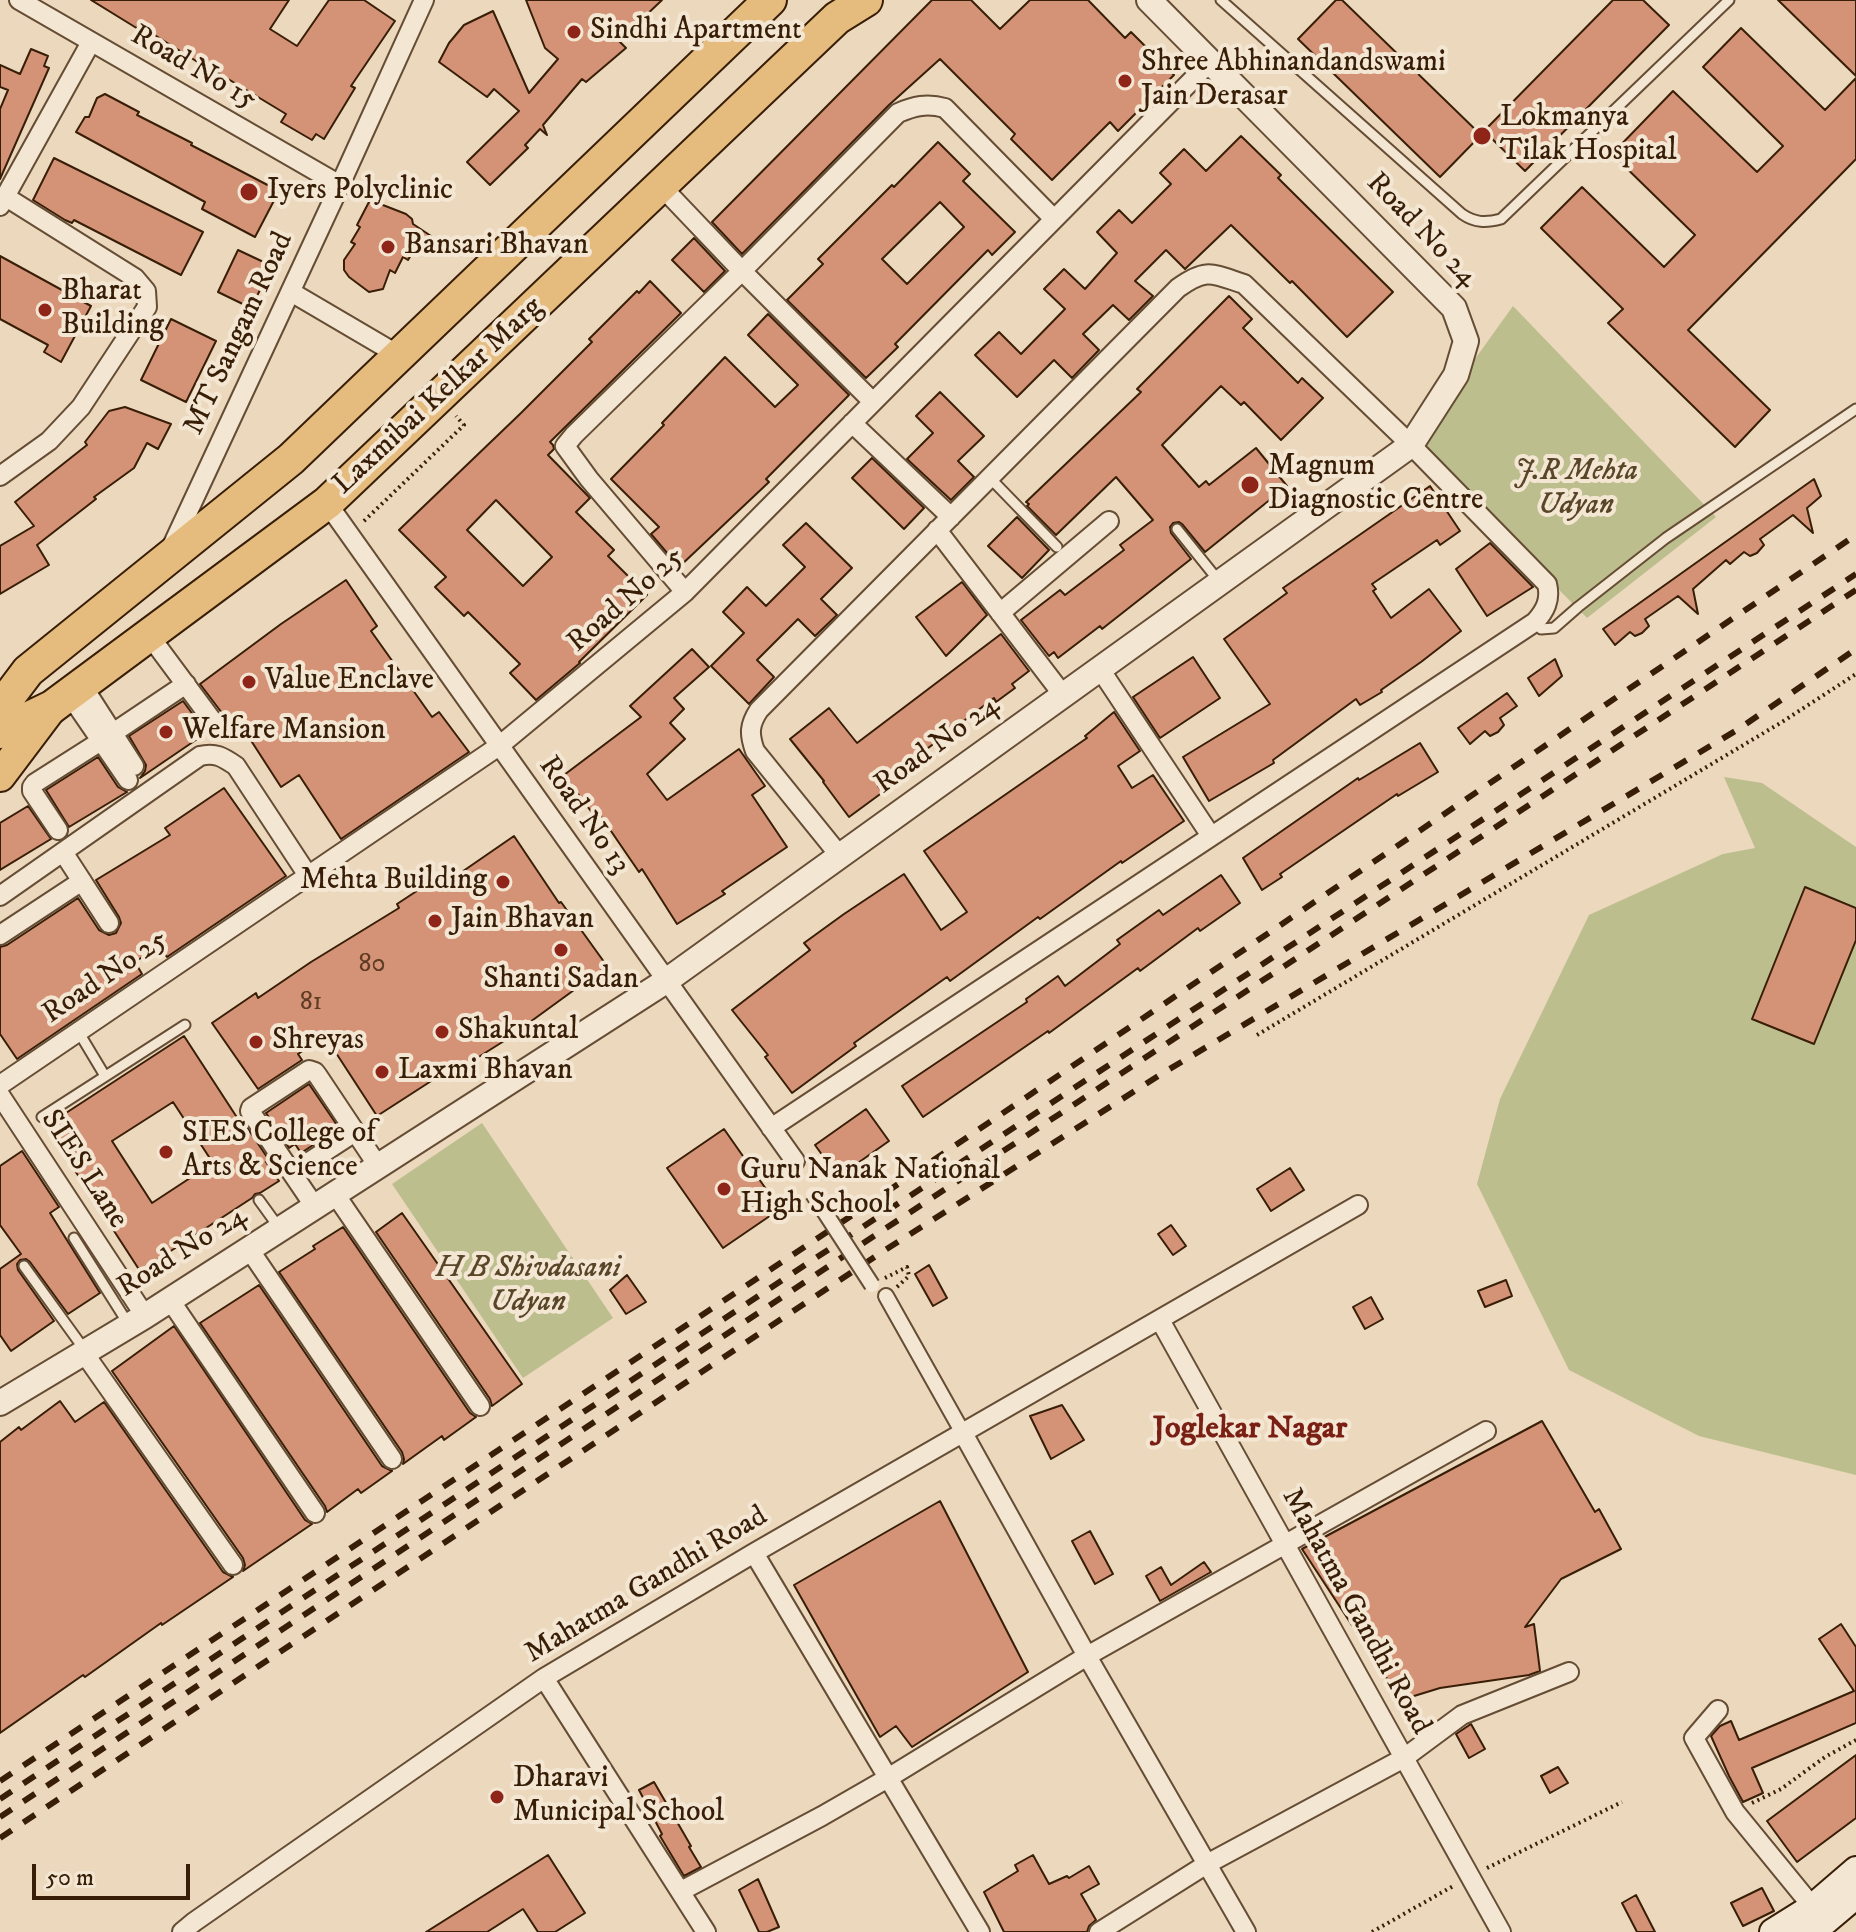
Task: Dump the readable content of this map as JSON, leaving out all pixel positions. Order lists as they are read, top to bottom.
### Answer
{
  "streets": {
    "highway": ["Laxmibai Kelkar Marg"],
    "street": [
      "Road No 15",
      "Road No 24",
      "MT Sangam Road",
      "Road No 25",
      "Road No 13",
      "SIES Lane",
      "Mahatma Gandhi Road"
    ]
  },
  "crossings": [
    ["Road No 15", "MT Sangam Road"],
    ["Road No 24", "Road No 25"],
    ["Road No 24", "Road No 13"],
    ["Road No 24", "SIES Lane"],
    ["MT Sangam Road", "Laxmibai Kelkar Marg"],
    ["Laxmibai Kelkar Marg", "Road No 13"],
    ["Road No 25", "Road No 13"]
  ],
  "districts": ["Joglekar Nagar"],
  "parks": ["J.R Mehta Udyan", "H B Shivdasani Udyan"],
  "places": [
    "Sindhi Apartment",
    "Shree Abhinandandswami Jain Derasar",
    "Lokmanya Tilak Hospital",
    "Iyers Polyclinic",
    "Bansari Bhavan",
    "Bharat Building",
    "Magnum Diagnostic Centre",
    "Value Enclave",
    "Welfare Mansion",
    "Mehta Building",
    "Jain Bhavan",
    "Shanti Sadan",
    "Shakuntal",
    "Shreyas",
    "Laxmi Bhavan",
    "SIES College of Arts & Science",
    "Guru Nanak National High School",
    "Dharavi Municipal School"
  ],
  "house_numbers": ["80", "81"],
  "scale_bar": "50 m"
}
